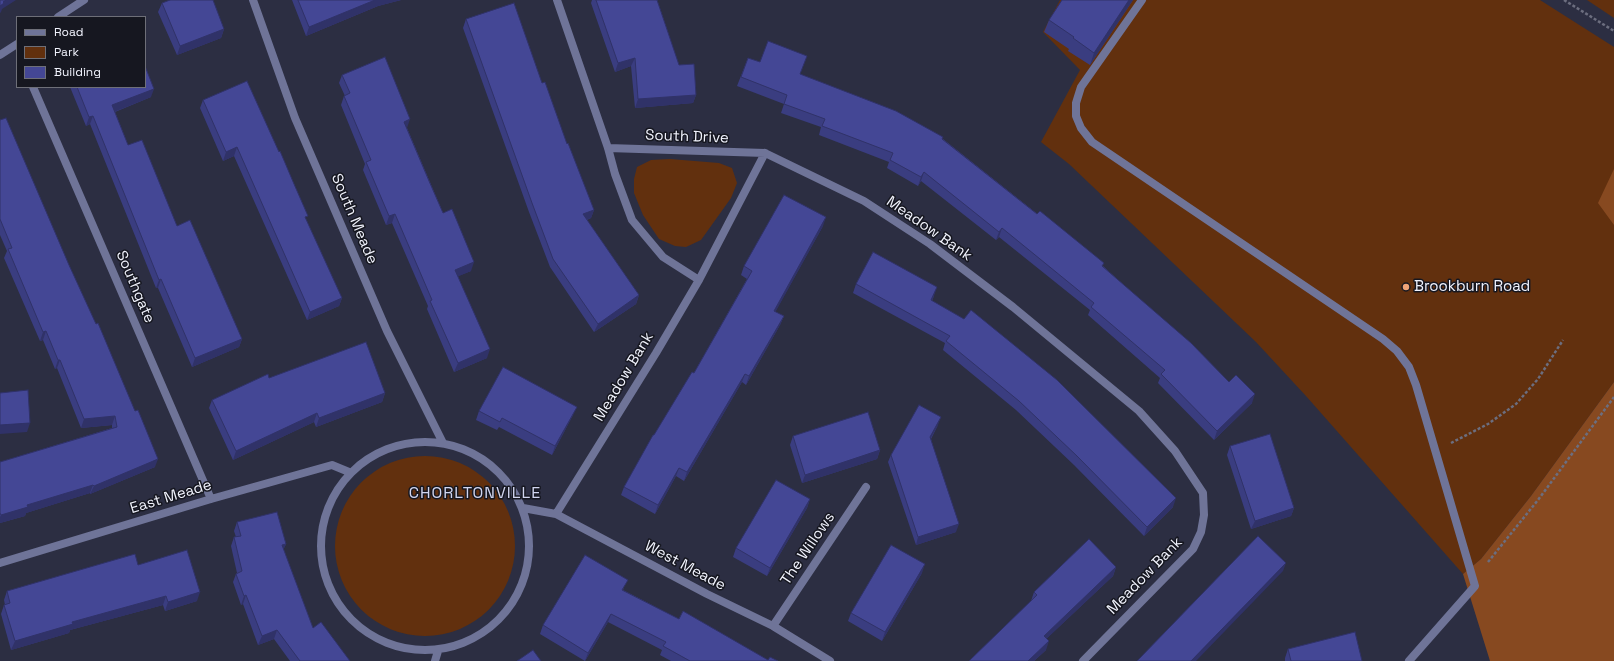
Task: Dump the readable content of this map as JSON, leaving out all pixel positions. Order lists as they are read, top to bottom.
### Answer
{
  "streets": {
    "street": [
      "South Drive",
      "South Meade",
      "Meadow Bank",
      "Southgate",
      "East Meade",
      "The Willows",
      "West Meade"
    ]
  },
  "crossings": [
    ["South Drive", "Meadow Bank"],
    ["Meadow Bank", "West Meade"],
    ["Southgate", "East Meade"],
    ["The Willows", "West Meade"]
  ],
  "districts": ["CHORLTONVILLE"],
  "places": ["Brookburn Road"],
  "legend": ["Road", "Park", "Building"]
}
